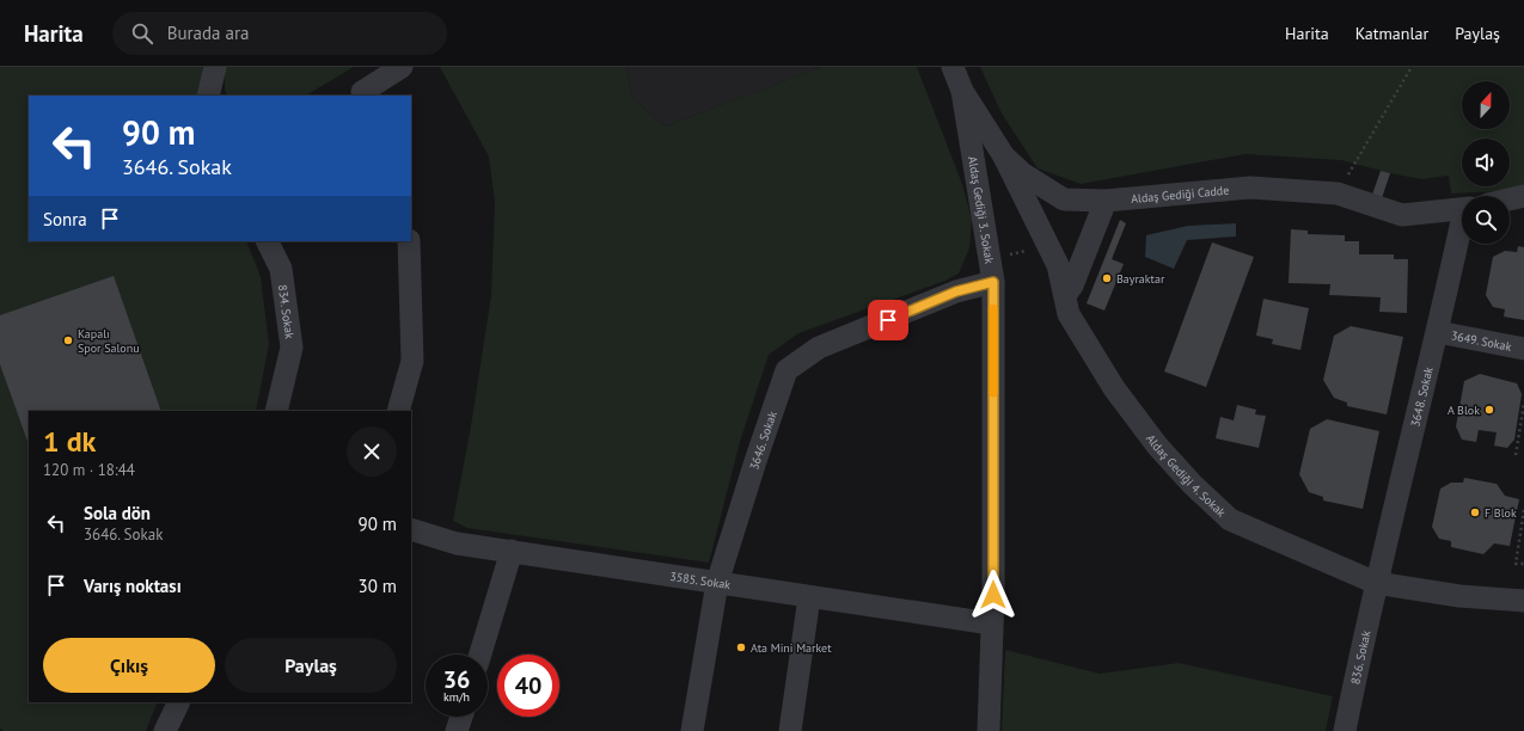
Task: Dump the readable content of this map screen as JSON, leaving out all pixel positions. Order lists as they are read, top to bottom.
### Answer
{
  "streets": {
    "street": [
      "Aldaş Gediği Cadde",
      "Aldaş Gediği 3. Sokak",
      "834. Sokak",
      "3649. Sokak",
      "3648. Sokak",
      "3646. Sokak",
      "Aldaş Gediği 4. Sokak",
      "3585. Sokak",
      "836. Sokak"
    ]
  },
  "crossings": [
    ["Aldaş Gediği Cadde", "Aldaş Gediği 3. Sokak"],
    ["Aldaş Gediği Cadde", "Aldaş Gediği 4. Sokak"],
    ["Aldaş Gediği 3. Sokak", "3646. Sokak"],
    ["Aldaş Gediği 3. Sokak", "3585. Sokak"],
    ["3649. Sokak", "3648. Sokak"],
    ["3648. Sokak", "Aldaş Gediği 4. Sokak"],
    ["3648. Sokak", "836. Sokak"],
    ["3646. Sokak", "3585. Sokak"],
    ["Aldaş Gediği 4. Sokak", "836. Sokak"]
  ],
  "places": [
    "Bayraktar",
    "Kapalı Spor Salonu",
    "A Blok",
    "F Blok",
    "Ata Mini Market"
  ],
  "north": "top",
  "page": {
    "header": "Harita",
    "search": "Burada ara",
    "nav": ["Harita", "Katmanlar", "Paylaş"],
    "turn": ["90 m", "3646. Sokak"],
    "then": "Sonra",
    "heading": ["1 dk", "120 m · 18:44"],
    "list": [
      {
        "name": "Sola dön",
        "note": "3646. Sokak",
        "value": "90 m"
      },
      {
        "name": "Varış noktası",
        "value": "30 m"
      }
    ],
    "buttons": ["Çıkış", "Paylaş"],
    "speed": "36 km/h",
    "limit": "40"
  }
}
